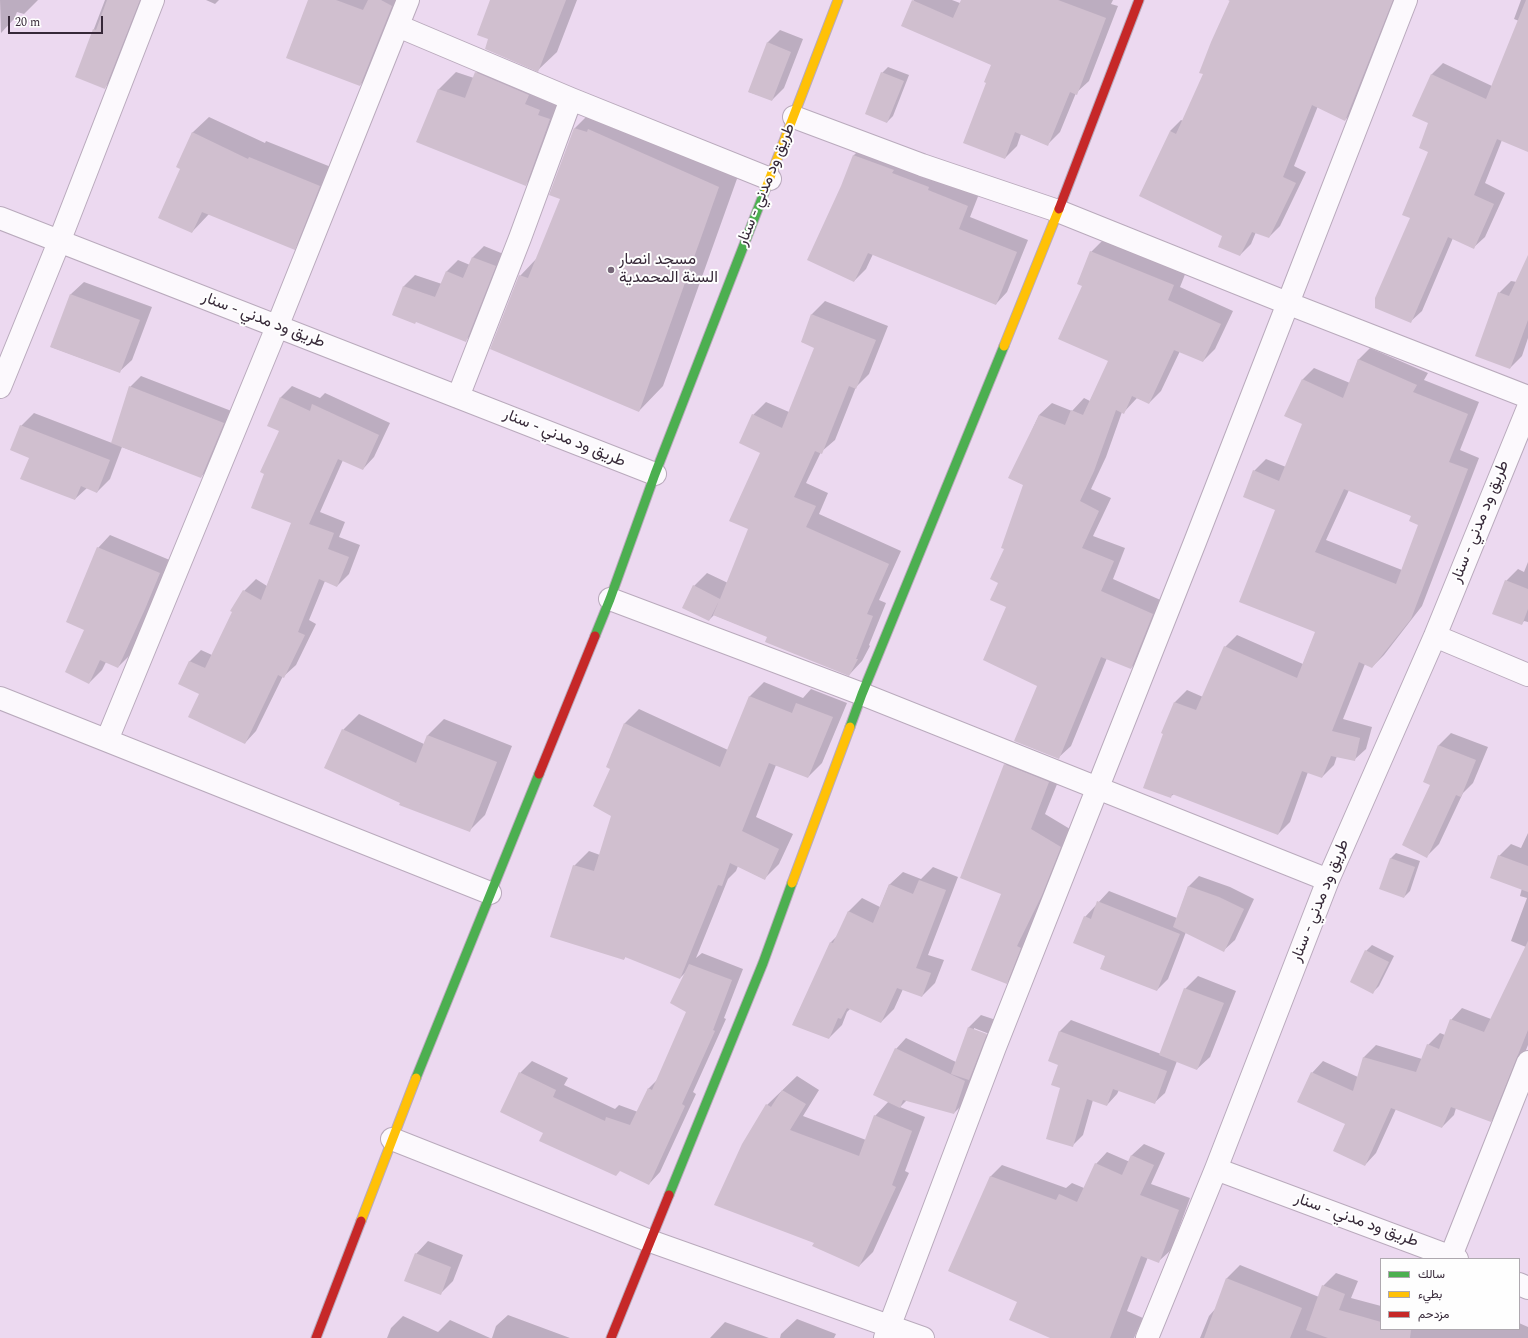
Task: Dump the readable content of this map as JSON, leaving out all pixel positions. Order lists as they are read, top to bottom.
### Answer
{
  "streets": {
    "street": ["طريق ود مدني - سنار"]
  },
  "places": ["مسجد انصار السنة المحمدية"],
  "legend": ["سالك", "بطيء", "مزدحم"],
  "scale_bar": "20 m"
}
